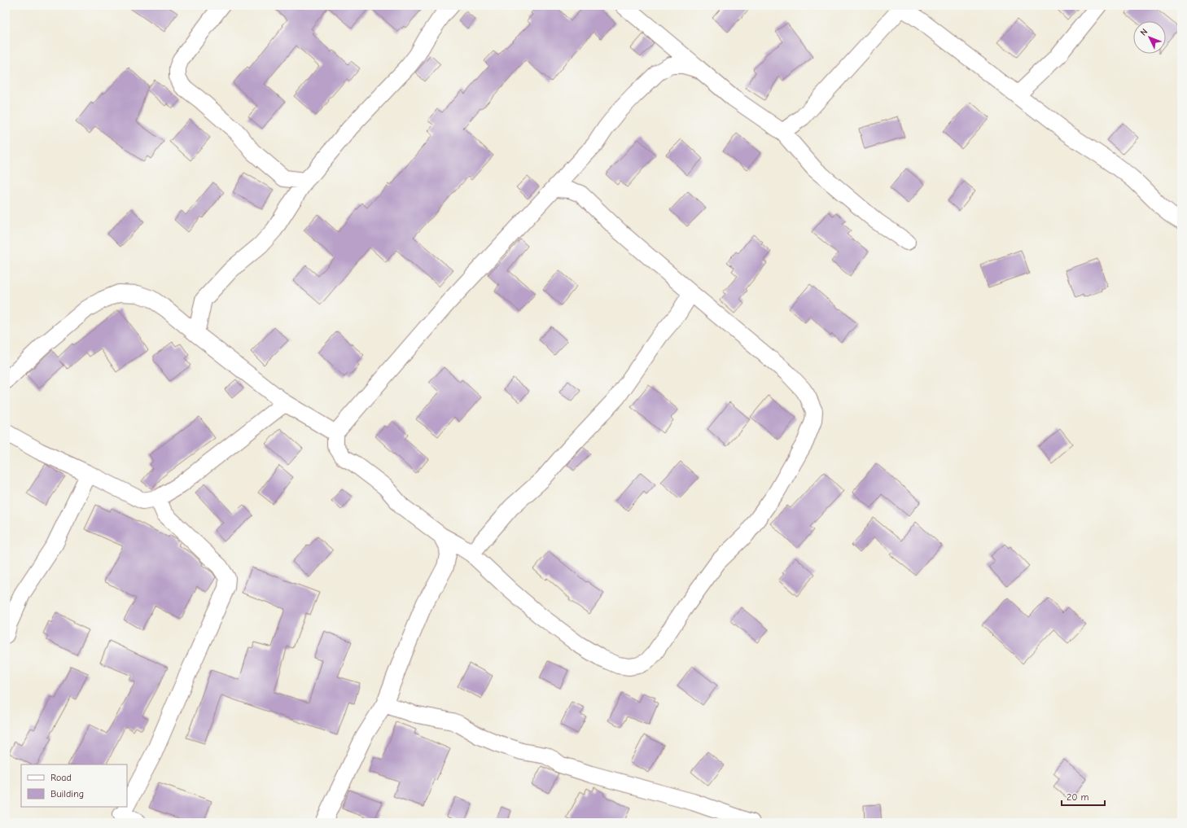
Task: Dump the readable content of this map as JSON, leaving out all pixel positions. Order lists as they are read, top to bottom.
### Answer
{
  "legend": ["Road", "Building"],
  "scale_bar": "20 m",
  "north": "top left"
}
